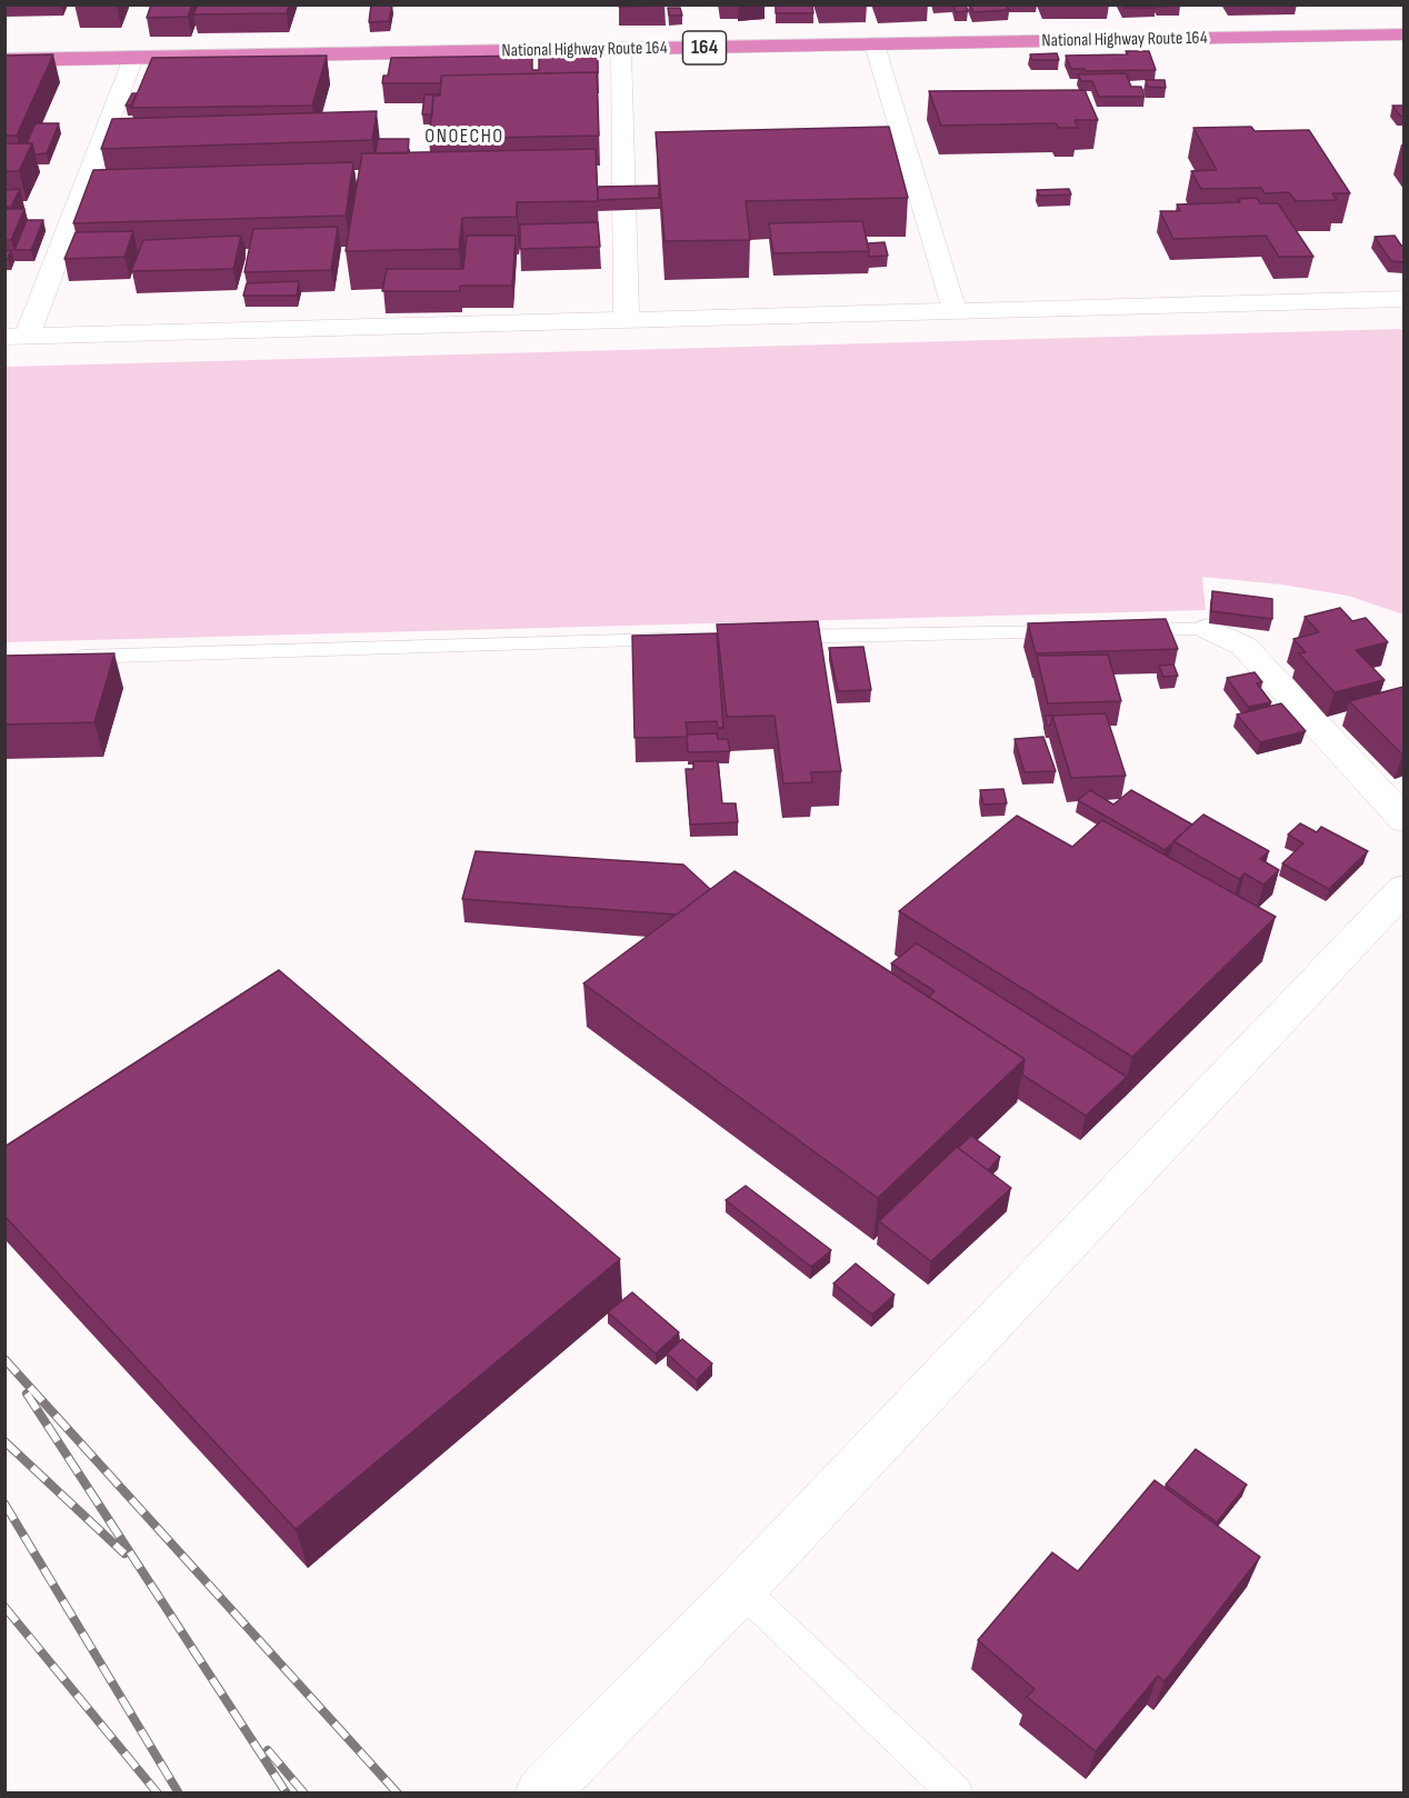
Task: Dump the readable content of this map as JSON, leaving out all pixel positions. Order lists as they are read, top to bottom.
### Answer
{
  "streets": {
    "highway": ["National Highway Route 164", "164"]
  },
  "districts": ["ONOECHO"]
}
